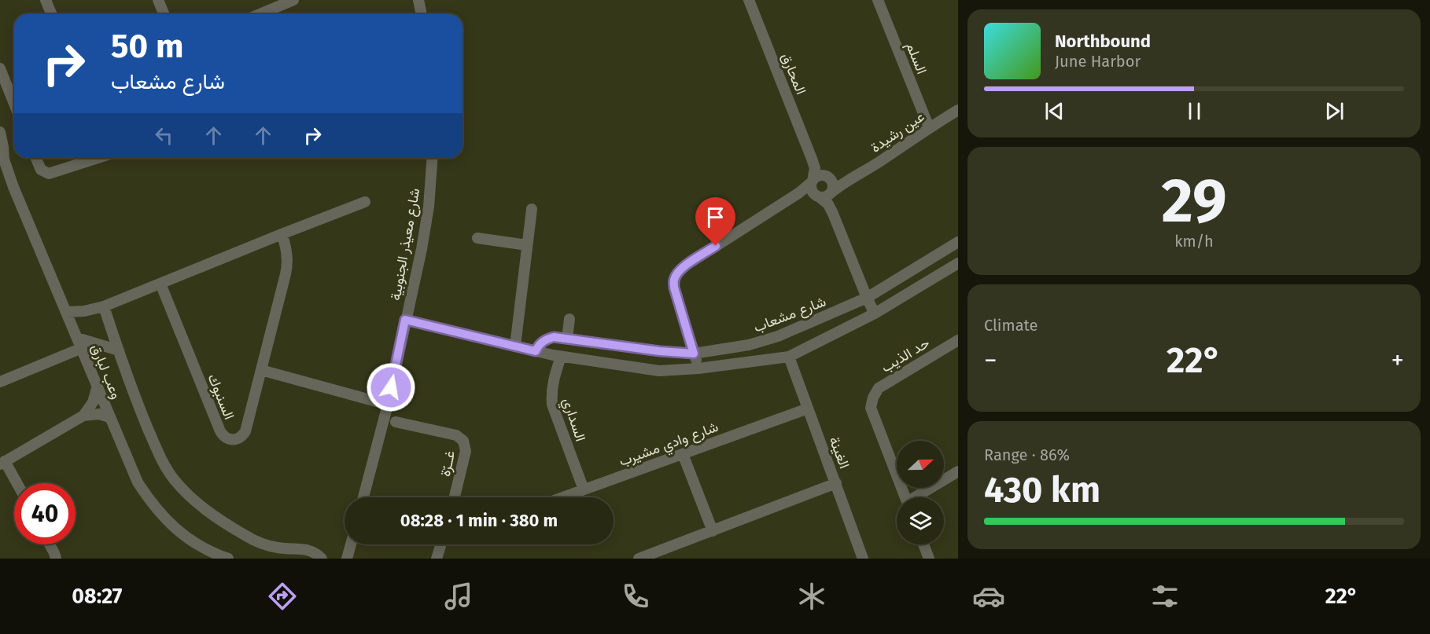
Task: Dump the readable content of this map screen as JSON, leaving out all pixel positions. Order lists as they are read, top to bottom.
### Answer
{
  "streets": {
    "street": [
      "السلم",
      "المحارق",
      "عين رشيدة",
      "شارع معيذر الجنوبية",
      "شارع مشعاب",
      "حد الذيب",
      "وعب لبارق",
      "السنبوك",
      "السداري",
      "شارع وادي مشيرب",
      "الغينة",
      "غــرّة"
    ]
  },
  "crossings": [
    ["السلم", "عين رشيدة"],
    ["المحارق", "عين رشيدة"],
    ["السداري", "شارع وادي مشيرب"],
    ["شارع وادي مشيرب", "الغينة"]
  ],
  "north": "right",
  "page": {
    "turn": ["50 m", "شارع مشعاب"],
    "song": ["Northbound", "June Harbor"],
    "tile": [
      ["29", "km/h"],
      "Climate",
      ["Range · 86%", "430 km"]
    ],
    "heat": ["−", "22°", "+"],
    "limit": "40",
    "trip": "08:28 · 1 min · 380 m",
    "tabs": ["08:27", "22°"]
  }
}
